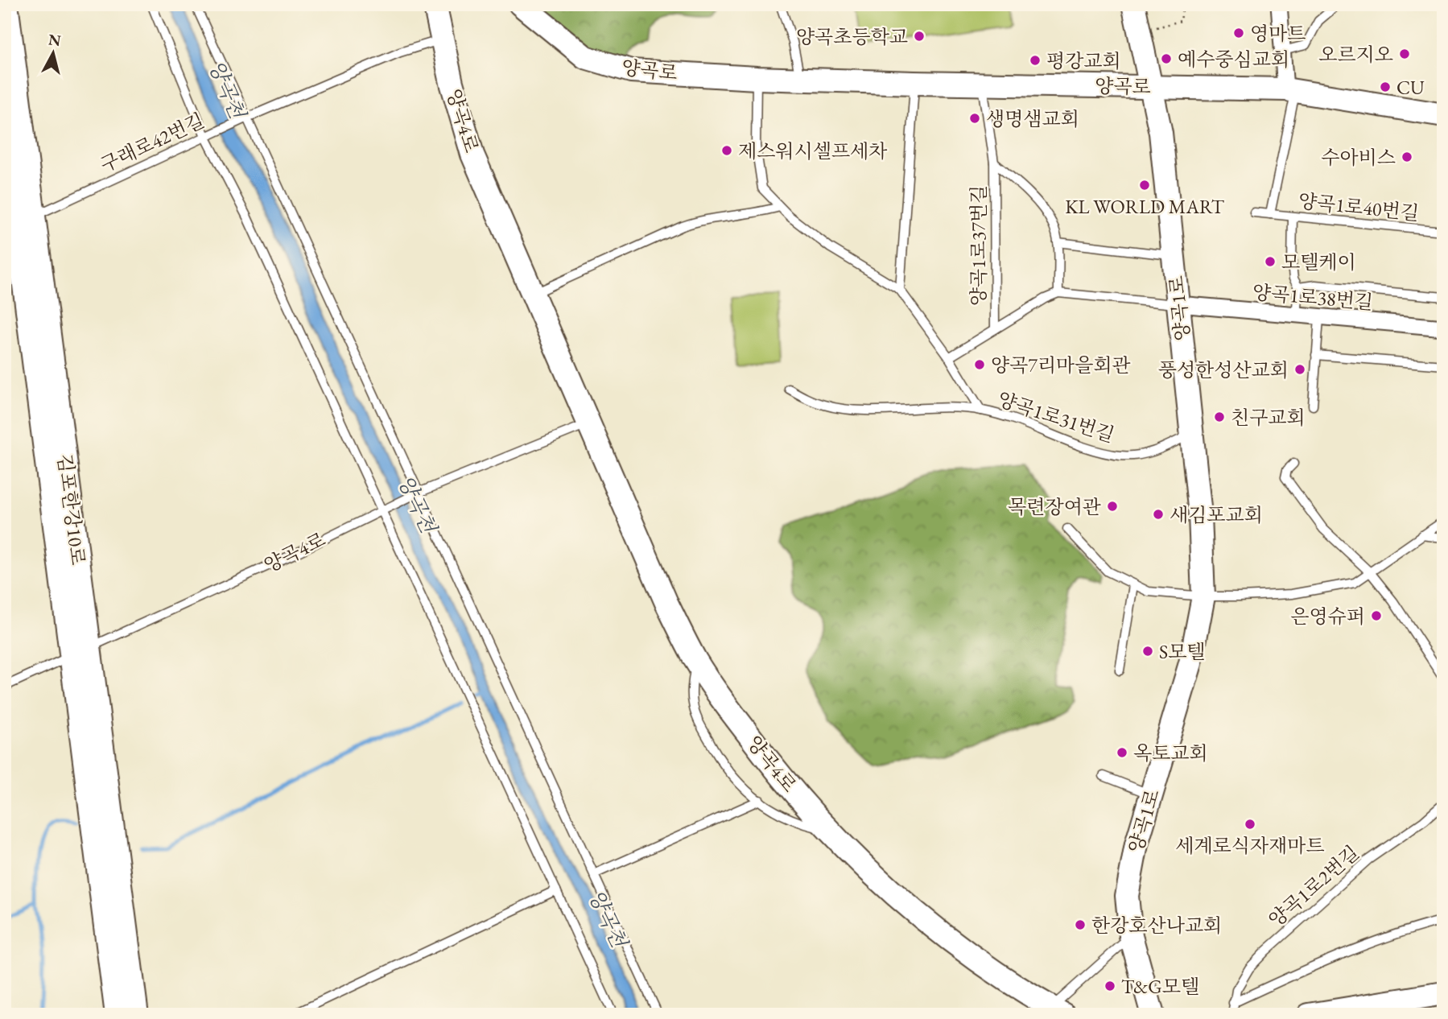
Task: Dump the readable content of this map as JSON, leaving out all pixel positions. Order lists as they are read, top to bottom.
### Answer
{
  "streets": {
    "street": [
      "양곡로",
      "양곡4로",
      "양곡1로38번길",
      "양곡1로",
      "김포한강10로"
    ],
    "lane": [
      "구래로42번길",
      "양곡1로40번길",
      "양곡1로37번길",
      "양곡1로31번길",
      "양곡1로2번길"
    ]
  },
  "crossings": [
    ["양곡로", "양곡1로40번길"],
    ["양곡로", "양곡1로37번길"],
    ["양곡로", "양곡1로"],
    ["양곡로", "양곡1로31번길"],
    ["양곡4로", "구래로42번길"],
    ["양곡4로", "김포한강10로"],
    ["구래로42번길", "김포한강10로"],
    ["양곡1로37번길", "양곡1로"],
    ["양곡1로37번길", "양곡1로31번길"],
    ["양곡1로38번길", "양곡1로"],
    ["양곡1로", "양곡1로31번길"]
  ],
  "water": ["양곡천"],
  "places": [
    "영마트",
    "양곡초등학교",
    "오르지오",
    "예수중심교회",
    "평강교회",
    "CU",
    "생명샘교회",
    "제스워시셀프세차",
    "수아비스",
    "KL WORLD MART",
    "모텔케이",
    "양곡7리마을회관",
    "풍성한성산교회",
    "친구교회",
    "목련장여관",
    "새김포교회",
    "은영슈퍼",
    "S모텔",
    "옥토교회",
    "세계로식자재마트",
    "한강호산나교회",
    "T&G모텔"
  ],
  "north": "top"
}
